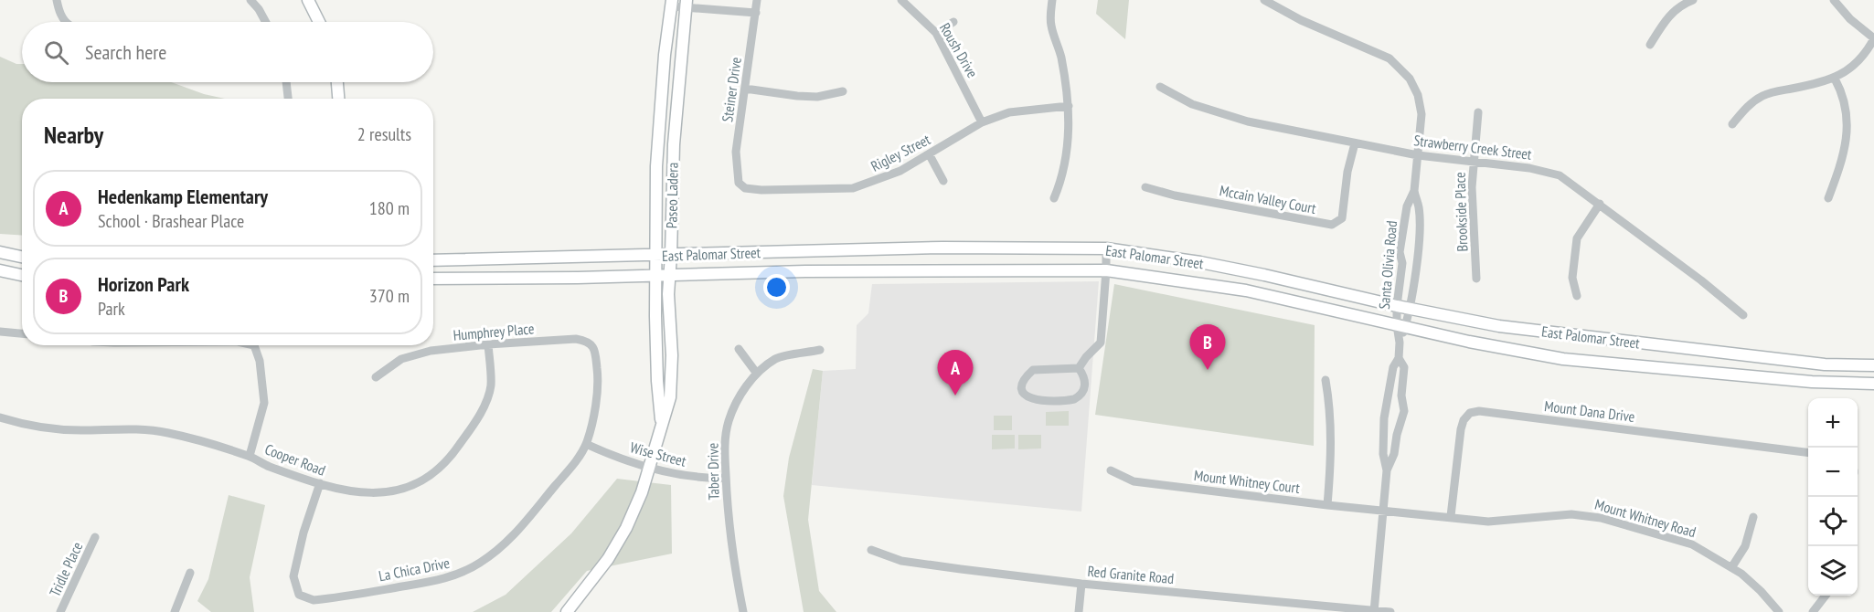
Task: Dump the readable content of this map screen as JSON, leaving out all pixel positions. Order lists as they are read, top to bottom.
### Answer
{
  "streets": {
    "main road": ["Paseo Ladera", "East Palomar Street"],
    "street": [
      "Roush Drive",
      "Steiner Drive",
      "Strawberry Creek Street",
      "Rigley Street",
      "Mccain Valley Court",
      "Brookside Place",
      "Santa Olivia Road",
      "Humphrey Place",
      "Mount Dana Drive",
      "Wise Street",
      "Cooper Road",
      "Taber Drive",
      "Mount Whitney Court",
      "Mount Whitney Road",
      "Tridle Place",
      "La Chica Drive",
      "Red Granite Road"
    ]
  },
  "crossings": [
    ["Roush Drive", "Rigley Street"],
    ["Steiner Drive", "Rigley Street"],
    ["Strawberry Creek Street", "Mccain Valley Court"],
    ["Strawberry Creek Street", "Brookside Place"],
    ["Strawberry Creek Street", "Santa Olivia Road"],
    ["Paseo Ladera", "East Palomar Street"],
    ["Paseo Ladera", "Wise Street"],
    ["East Palomar Street", "Santa Olivia Road"],
    ["Santa Olivia Road", "Mount Whitney Court"],
    ["Santa Olivia Road", "Mount Whitney Road"],
    ["Santa Olivia Road", "Red Granite Road"],
    ["Humphrey Place", "Cooper Road"],
    ["Humphrey Place", "La Chica Drive"],
    ["Mount Dana Drive", "Mount Whitney Road"],
    ["Wise Street", "Taber Drive"],
    ["Wise Street", "La Chica Drive"],
    ["Cooper Road", "La Chica Drive"],
    ["Mount Whitney Court", "Mount Whitney Road"]
  ],
  "page": {
    "search": "Search here",
    "heading": ["Nearby", "2 results"],
    "list": [
      {
        "mark": "A",
        "name": "Hedenkamp Elementary",
        "note": "School · Brashear Place",
        "value": "180 m"
      },
      {
        "mark": "B",
        "name": "Horizon Park",
        "note": "Park",
        "value": "370 m"
      }
    ],
    "pins": ["B", "A"],
    "map_buttons": ["+", "−"]
  }
}
